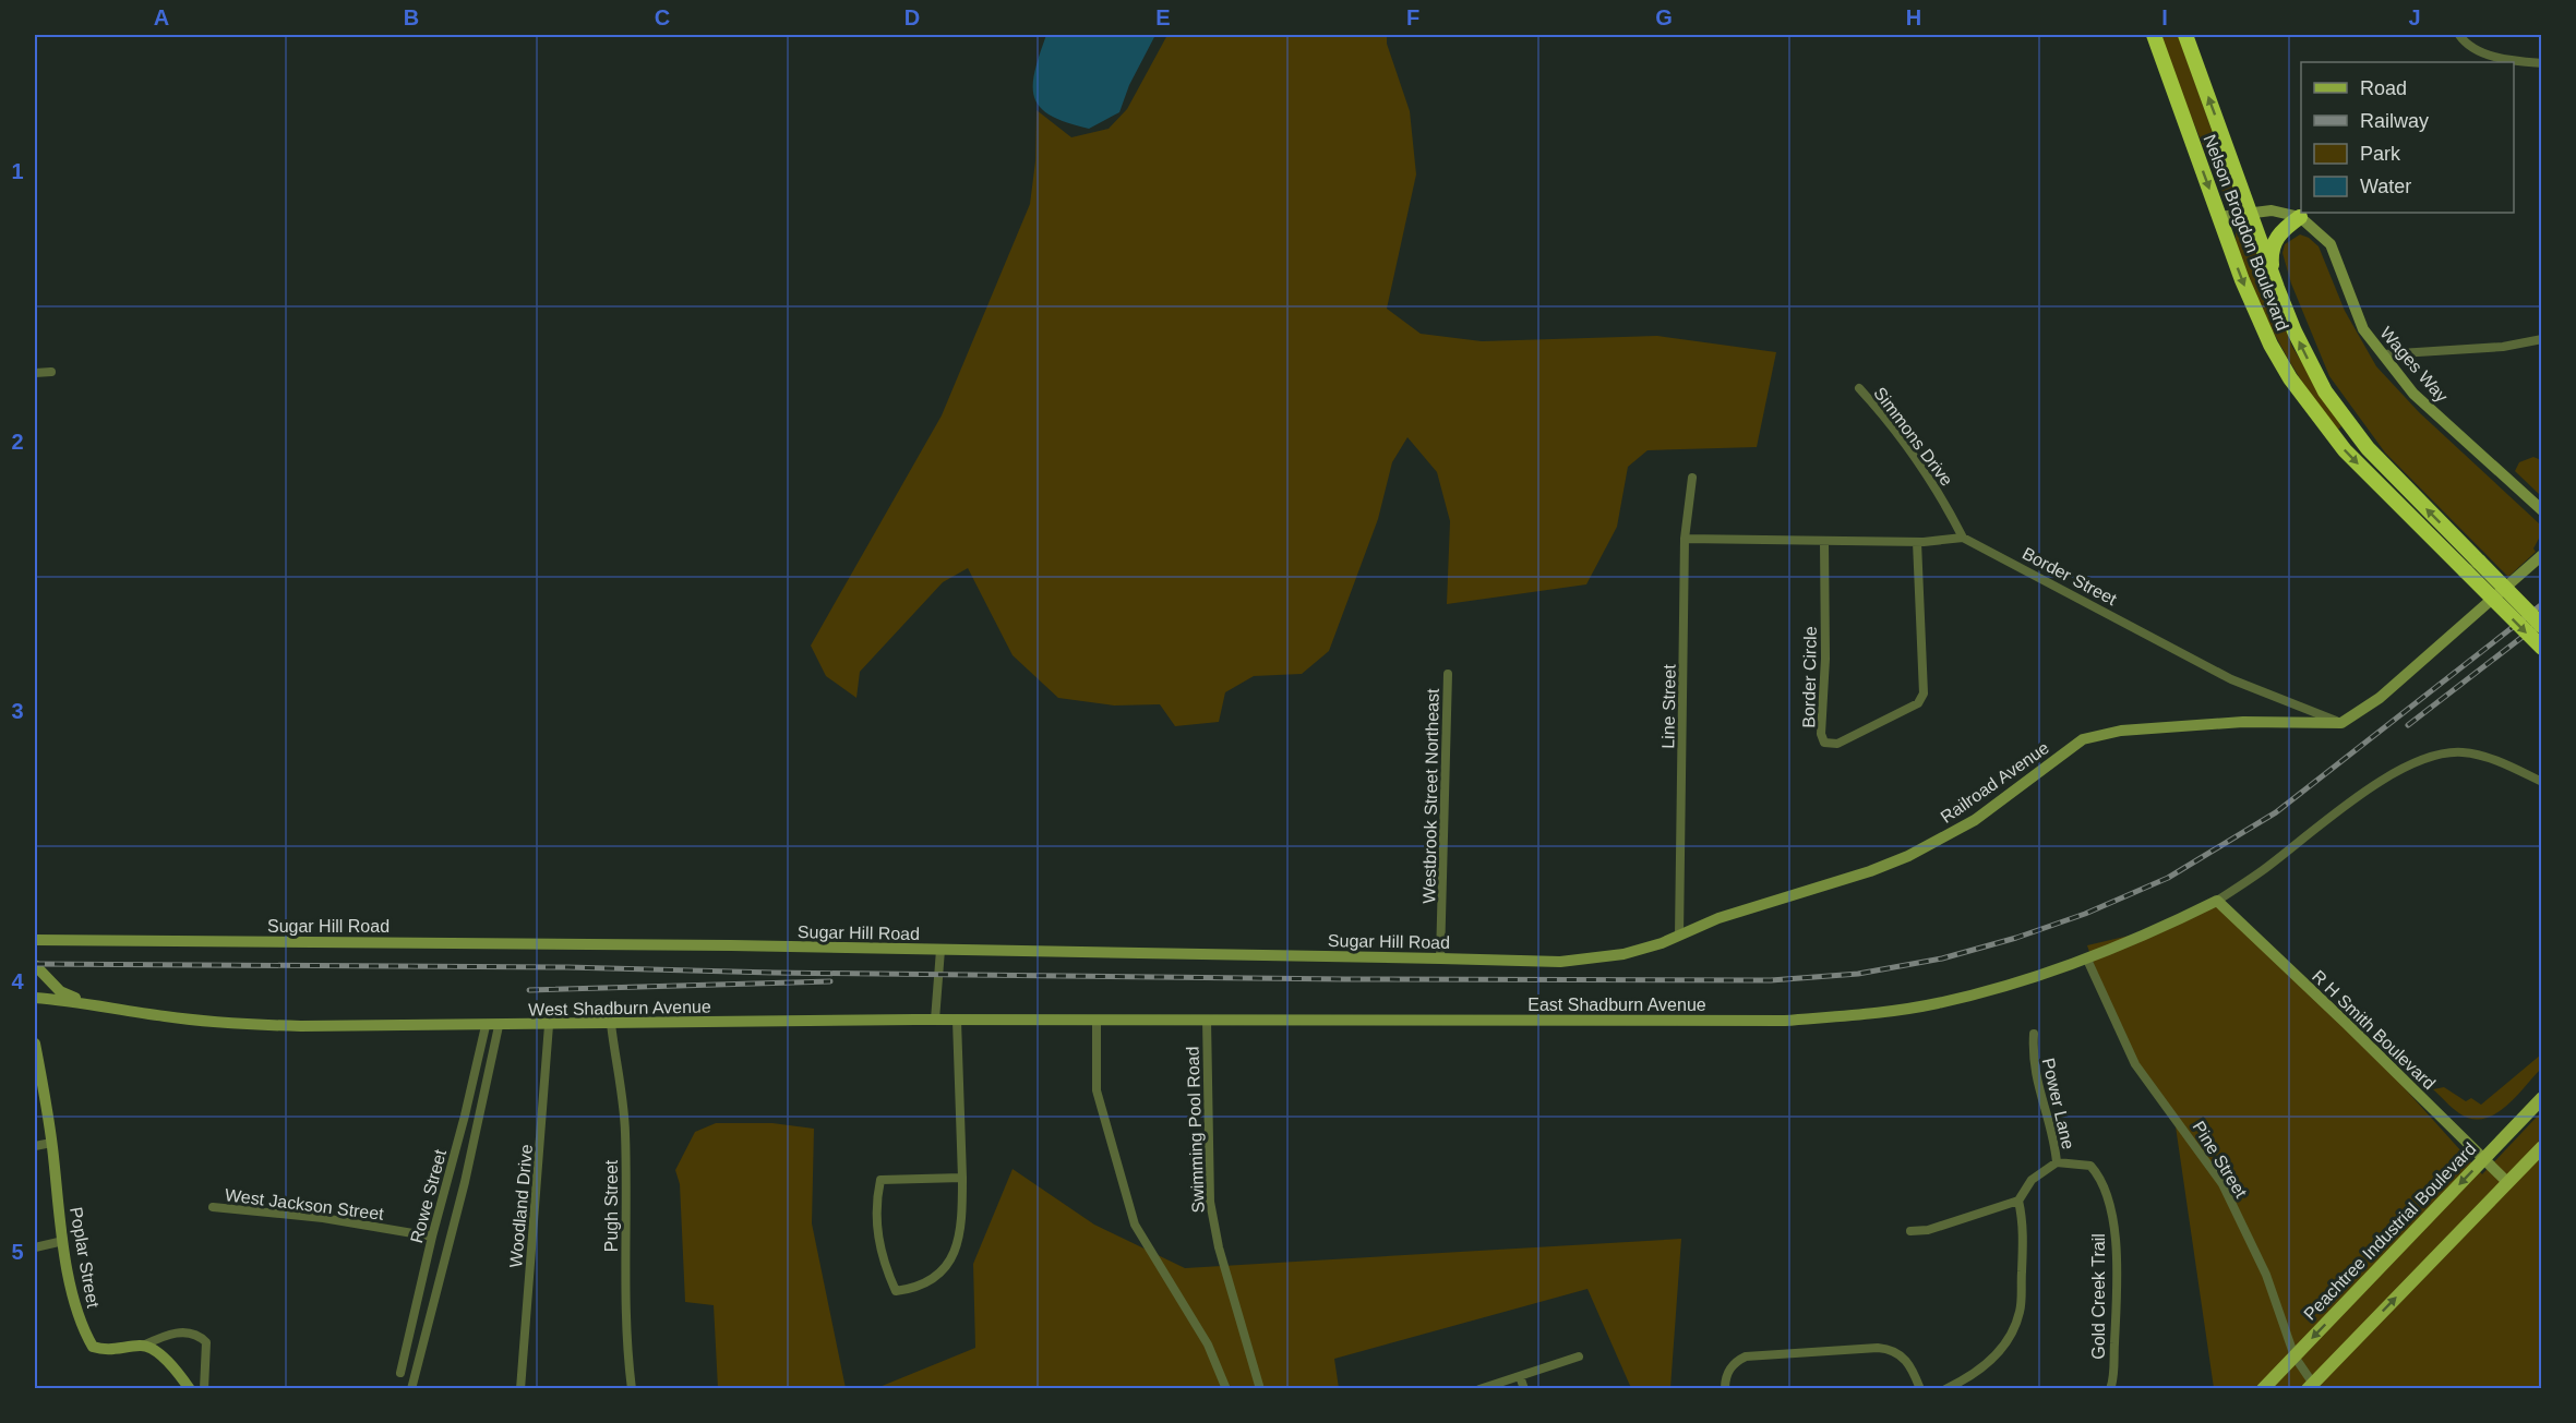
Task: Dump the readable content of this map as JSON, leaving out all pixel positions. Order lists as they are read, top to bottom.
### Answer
{
  "streets": {
    "highway": ["Nelson Brogdon Boulevard"],
    "main road": ["Peachtree Industrial Boulevard"],
    "street": [
      "Wages Way",
      "Simmons Drive",
      "Border Street",
      "Border Circle",
      "Line Street",
      "Railroad Avenue",
      "Westbrook Street Northeast",
      "Sugar Hill Road",
      "East Shadburn Avenue",
      "West Shadburn Avenue",
      "R H Smith Boulevard",
      "Power Lane",
      "Swimming Pool Road",
      "Pine Street",
      "Rowe Street",
      "West Jackson Street",
      "Woodland Drive",
      "Pugh Street",
      "Poplar Street",
      "Gold Creek Trail"
    ]
  },
  "crossings": [
    ["Simmons Drive", "Border Street"],
    ["Border Street", "Railroad Avenue"],
    ["Line Street", "Railroad Avenue"],
    ["Line Street", "Sugar Hill Road"],
    ["Railroad Avenue", "Sugar Hill Road"],
    ["Westbrook Street Northeast", "Sugar Hill Road"],
    ["East Shadburn Avenue", "West Shadburn Avenue"],
    ["East Shadburn Avenue", "R H Smith Boulevard"],
    ["East Shadburn Avenue", "Swimming Pool Road"],
    ["East Shadburn Avenue", "Pine Street"],
    ["West Shadburn Avenue", "Swimming Pool Road"],
    ["West Shadburn Avenue", "Rowe Street"],
    ["West Shadburn Avenue", "Woodland Drive"],
    ["West Shadburn Avenue", "Pugh Street"],
    ["R H Smith Boulevard", "Peachtree Industrial Boulevard"],
    ["Power Lane", "Gold Creek Trail"],
    ["Pine Street", "Peachtree Industrial Boulevard"],
    ["Rowe Street", "West Jackson Street"]
  ],
  "legend": [
    "Road",
    "Railway",
    "Park",
    "Water"
  ],
  "grid": {
    "columns": [
      "A",
      "B",
      "C",
      "D",
      "E",
      "F",
      "G",
      "H",
      "I",
      "J"
    ],
    "rows": [
      "1",
      "2",
      "3",
      "4",
      "5"
    ]
  }
}
